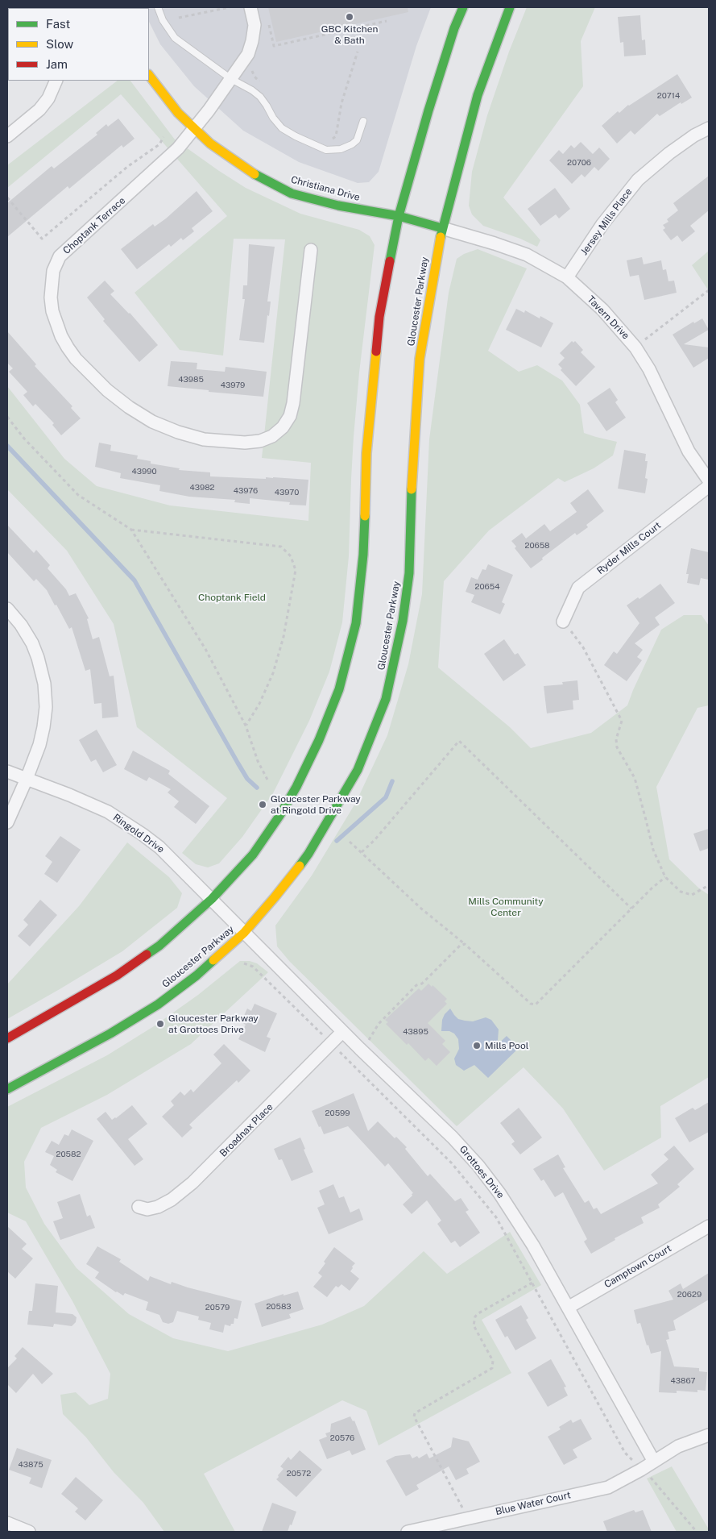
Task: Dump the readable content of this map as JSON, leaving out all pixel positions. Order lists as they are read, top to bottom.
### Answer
{
  "streets": {
    "main road": ["Christiana Drive", "Gloucester Parkway"],
    "street": [
      "Jersey Mills Place",
      "Choptank Terrace",
      "Tavern Drive",
      "Ryder Mills Court",
      "Ringold Drive",
      "Broadnax Place",
      "Grottoes Drive",
      "Camptown Court",
      "Blue Water Court"
    ]
  },
  "crossings": [
    ["Christiana Drive", "Choptank Terrace"],
    ["Christiana Drive", "Gloucester Parkway"],
    ["Christiana Drive", "Tavern Drive"],
    ["Jersey Mills Place", "Tavern Drive"],
    ["Gloucester Parkway", "Tavern Drive"],
    ["Gloucester Parkway", "Ringold Drive"],
    ["Gloucester Parkway", "Grottoes Drive"],
    ["Ringold Drive", "Grottoes Drive"],
    ["Broadnax Place", "Grottoes Drive"],
    ["Grottoes Drive", "Camptown Court"],
    ["Grottoes Drive", "Blue Water Court"]
  ],
  "parks": ["Choptank Field", "Mills Community Center"],
  "places": [
    "GBC Kitchen & Bath",
    "Gloucester Parkway at Ringold Drive",
    "Gloucester Parkway at Grottoes Drive",
    "Mills Pool"
  ],
  "house_numbers": [
    "20714",
    "20706",
    "43985",
    "43979",
    "43990",
    "43982",
    "43976",
    "43970",
    "20658",
    "20654",
    "43895",
    "20599",
    "20582",
    "20629",
    "20583",
    "20579",
    "43867",
    "20576",
    "43875",
    "20572"
  ],
  "legend": ["Fast", "Slow", "Jam"]
}
